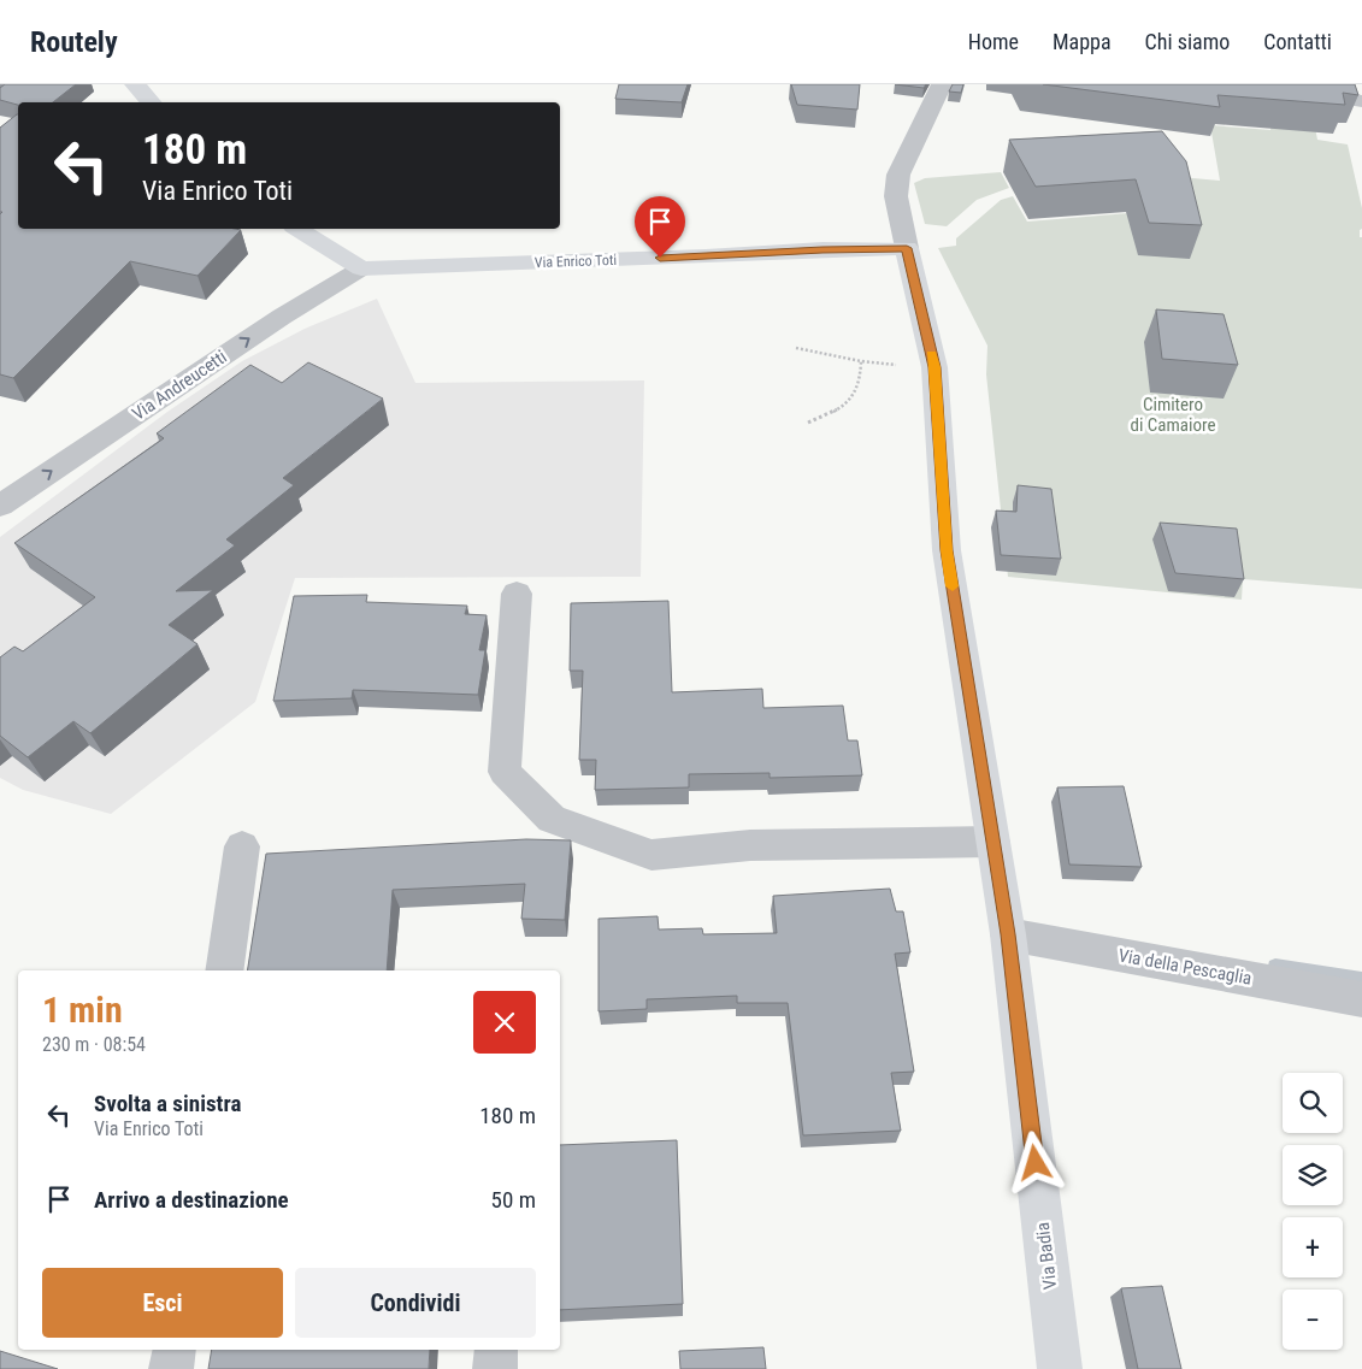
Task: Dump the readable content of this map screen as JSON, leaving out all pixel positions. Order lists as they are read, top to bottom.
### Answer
{
  "streets": {
    "street": [
      "Via Enrico Toti",
      "Via Andreucetti",
      "Via della Pescaglia",
      "Via Badia"
    ]
  },
  "crossings": [
    ["Via Enrico Toti", "Via Andreucetti"],
    ["Via Enrico Toti", "Via Badia"],
    ["Via della Pescaglia", "Via Badia"]
  ],
  "one_way": ["Via Andreucetti"],
  "parks": ["Cimitero di Camaiore"],
  "page": {
    "header": "Routely",
    "nav": [
      "Home",
      "Mappa",
      "Chi siamo",
      "Contatti"
    ],
    "turn": ["180 m", "Via Enrico Toti"],
    "heading": ["1 min", "230 m · 08:54"],
    "map_buttons": ["+", "−"],
    "list": [
      {
        "name": "Svolta a sinistra",
        "note": "Via Enrico Toti",
        "value": "180 m"
      },
      {
        "name": "Arrivo a destinazione",
        "value": "50 m"
      }
    ],
    "buttons": ["Esci", "Condividi"]
  }
}
